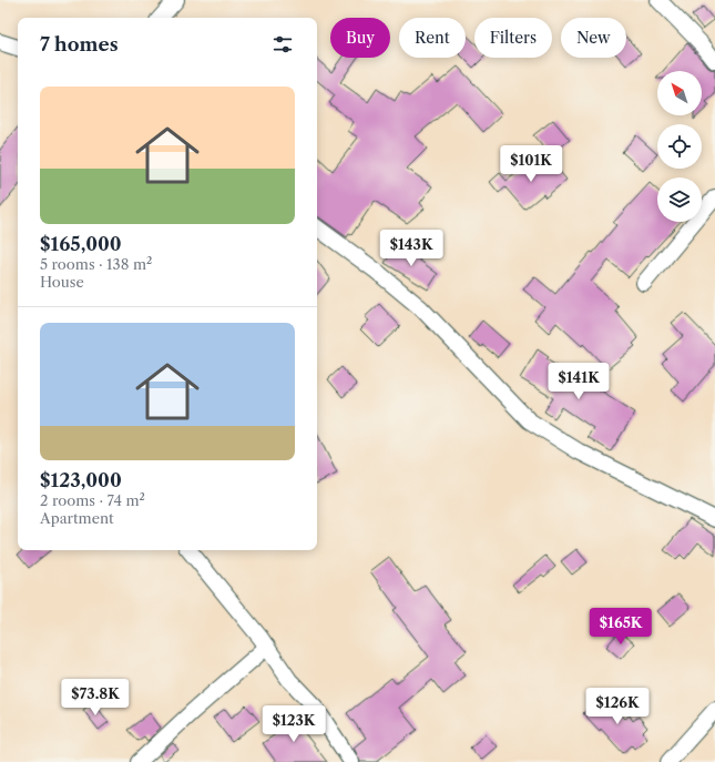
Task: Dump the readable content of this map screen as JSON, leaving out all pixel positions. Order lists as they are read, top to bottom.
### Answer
{
  "north": "top left",
  "page": {
    "chip": [
      "Buy",
      "Rent",
      "Filters",
      "New"
    ],
    "heading": "7 homes",
    "list": [
      {
        "name": "$165,000",
        "note": "5 rooms · 138 m² · House"
      },
      {
        "name": "$123,000",
        "note": "2 rooms · 74 m² · Apartment"
      }
    ],
    "price": [
      "$101K",
      "$143K",
      "$141K",
      "$165K",
      "$73.8K",
      "$126K",
      "$123K"
    ]
  }
}
